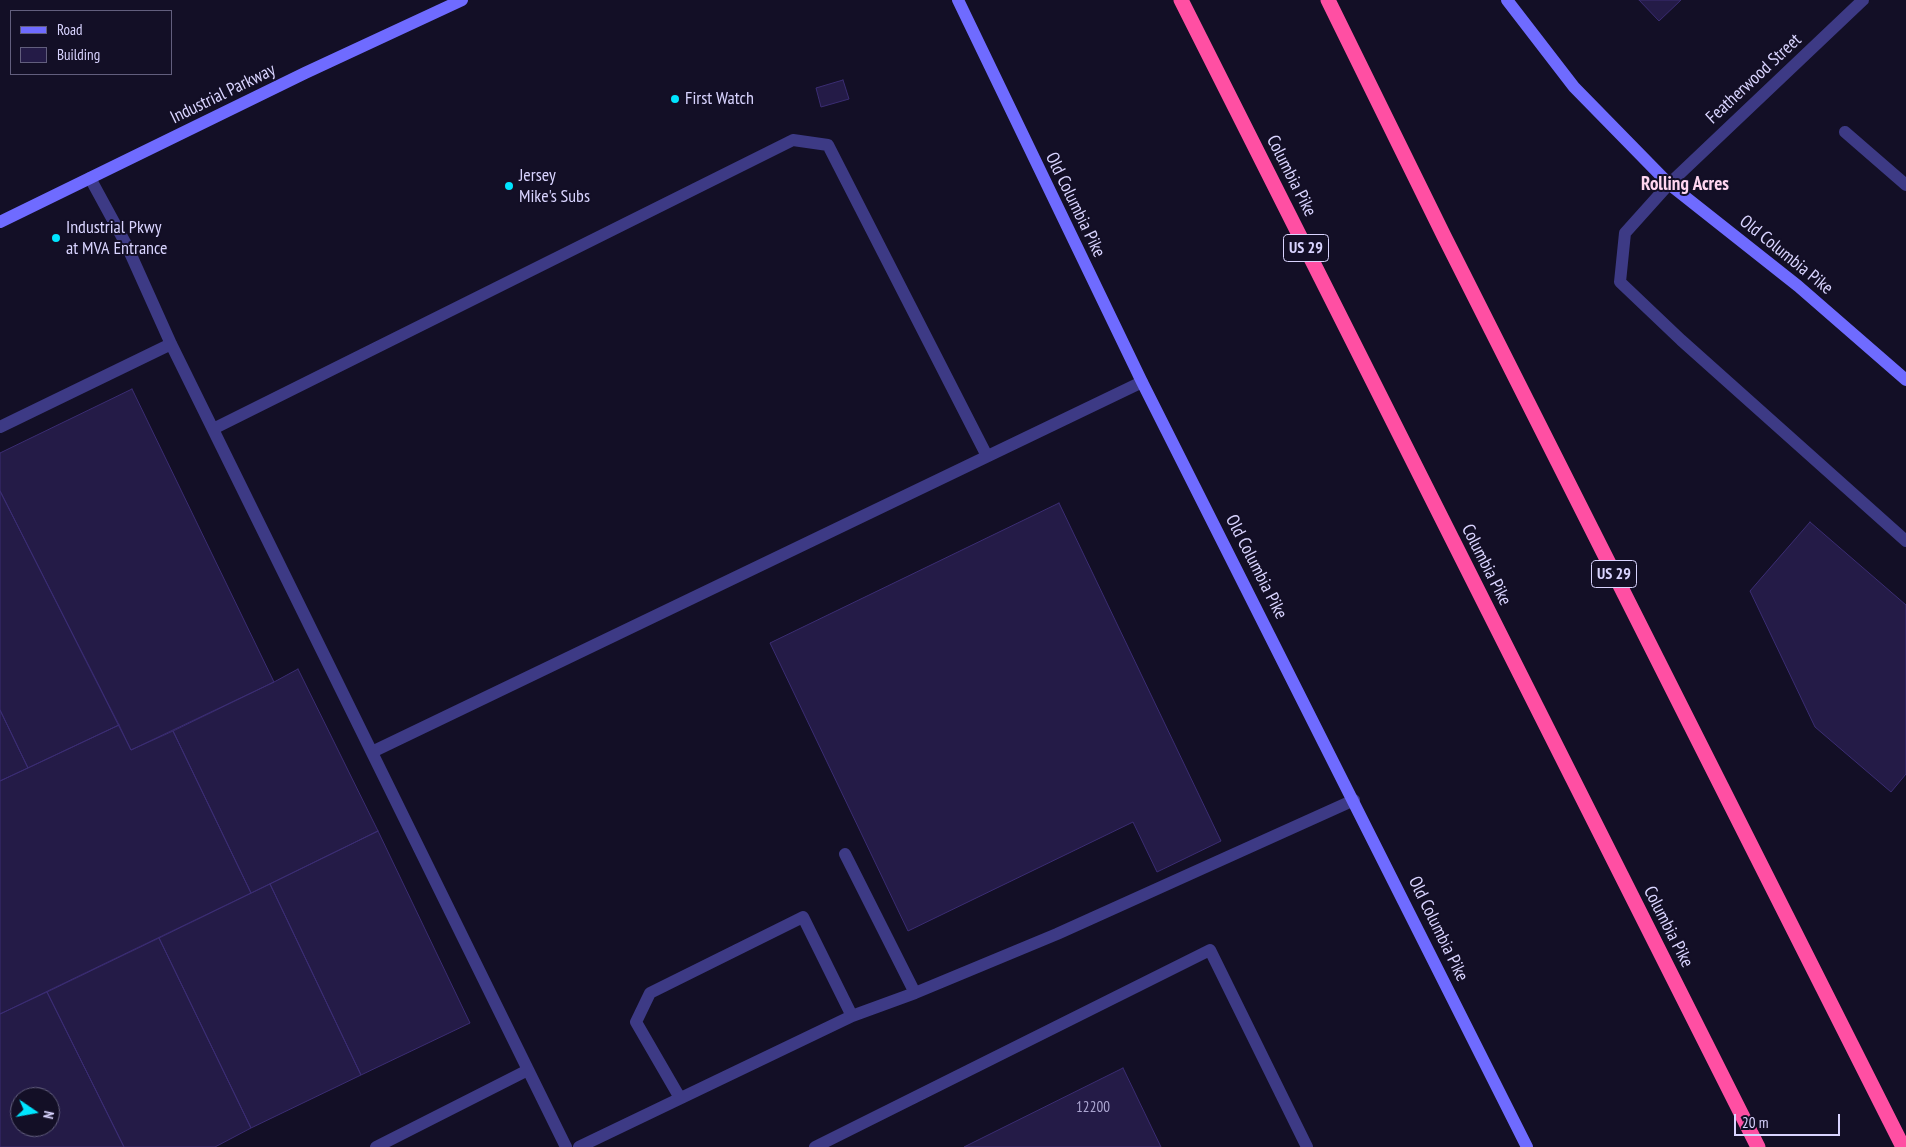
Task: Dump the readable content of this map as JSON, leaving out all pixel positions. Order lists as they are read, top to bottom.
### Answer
{
  "streets": {
    "highway": ["Columbia Pike", "US 29"],
    "street": ["Featherwood Street", "Industrial Parkway", "Old Columbia Pike"]
  },
  "crossings": [
    ["Featherwood Street", "Old Columbia Pike"]
  ],
  "districts": ["Rolling Acres"],
  "places": ["First Watch", "Jersey Mike's Subs", "Industrial Pkwy at MVA Entrance"],
  "house_numbers": ["12200"],
  "legend": ["Road", "Building"],
  "scale_bar": "20 m",
  "north": "right"
}
